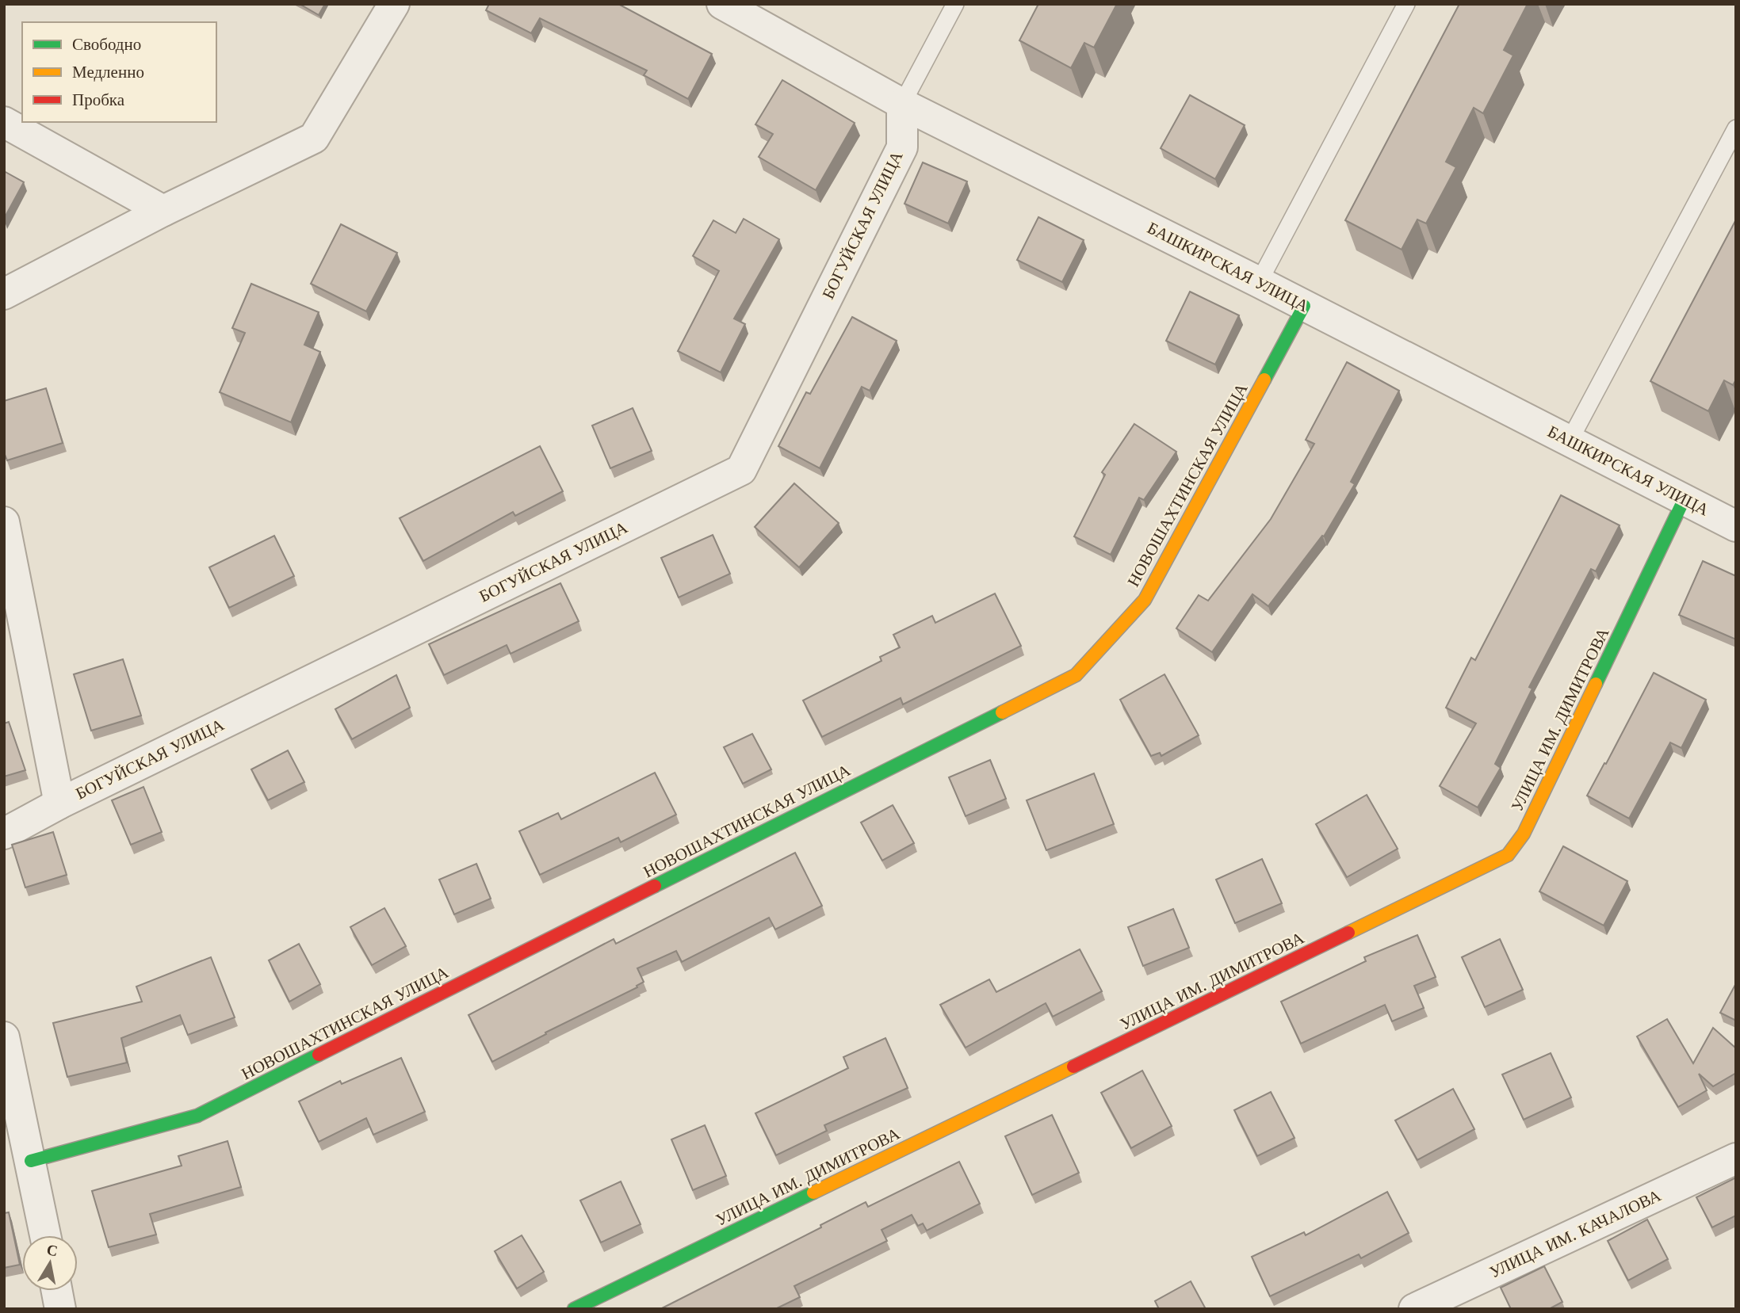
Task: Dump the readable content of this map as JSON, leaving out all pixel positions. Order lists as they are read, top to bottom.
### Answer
{
  "streets": {
    "street": [
      "БОГУЙСКАЯ УЛИЦА",
      "БАШКИРСКАЯ УЛИЦА",
      "НОВОШАХТИНСКАЯ УЛИЦА",
      "УЛИЦА ИМ. ДИМИТРОВА",
      "УЛИЦА ИМ. КАЧАЛОВА"
    ]
  },
  "crossings": [
    ["БОГУЙСКАЯ УЛИЦА", "БАШКИРСКАЯ УЛИЦА"],
    ["БАШКИРСКАЯ УЛИЦА", "НОВОШАХТИНСКАЯ УЛИЦА"],
    ["БАШКИРСКАЯ УЛИЦА", "УЛИЦА ИМ. ДИМИТРОВА"]
  ],
  "legend": ["Свободно", "Медленно", "Пробка"],
  "north": "top"
}
